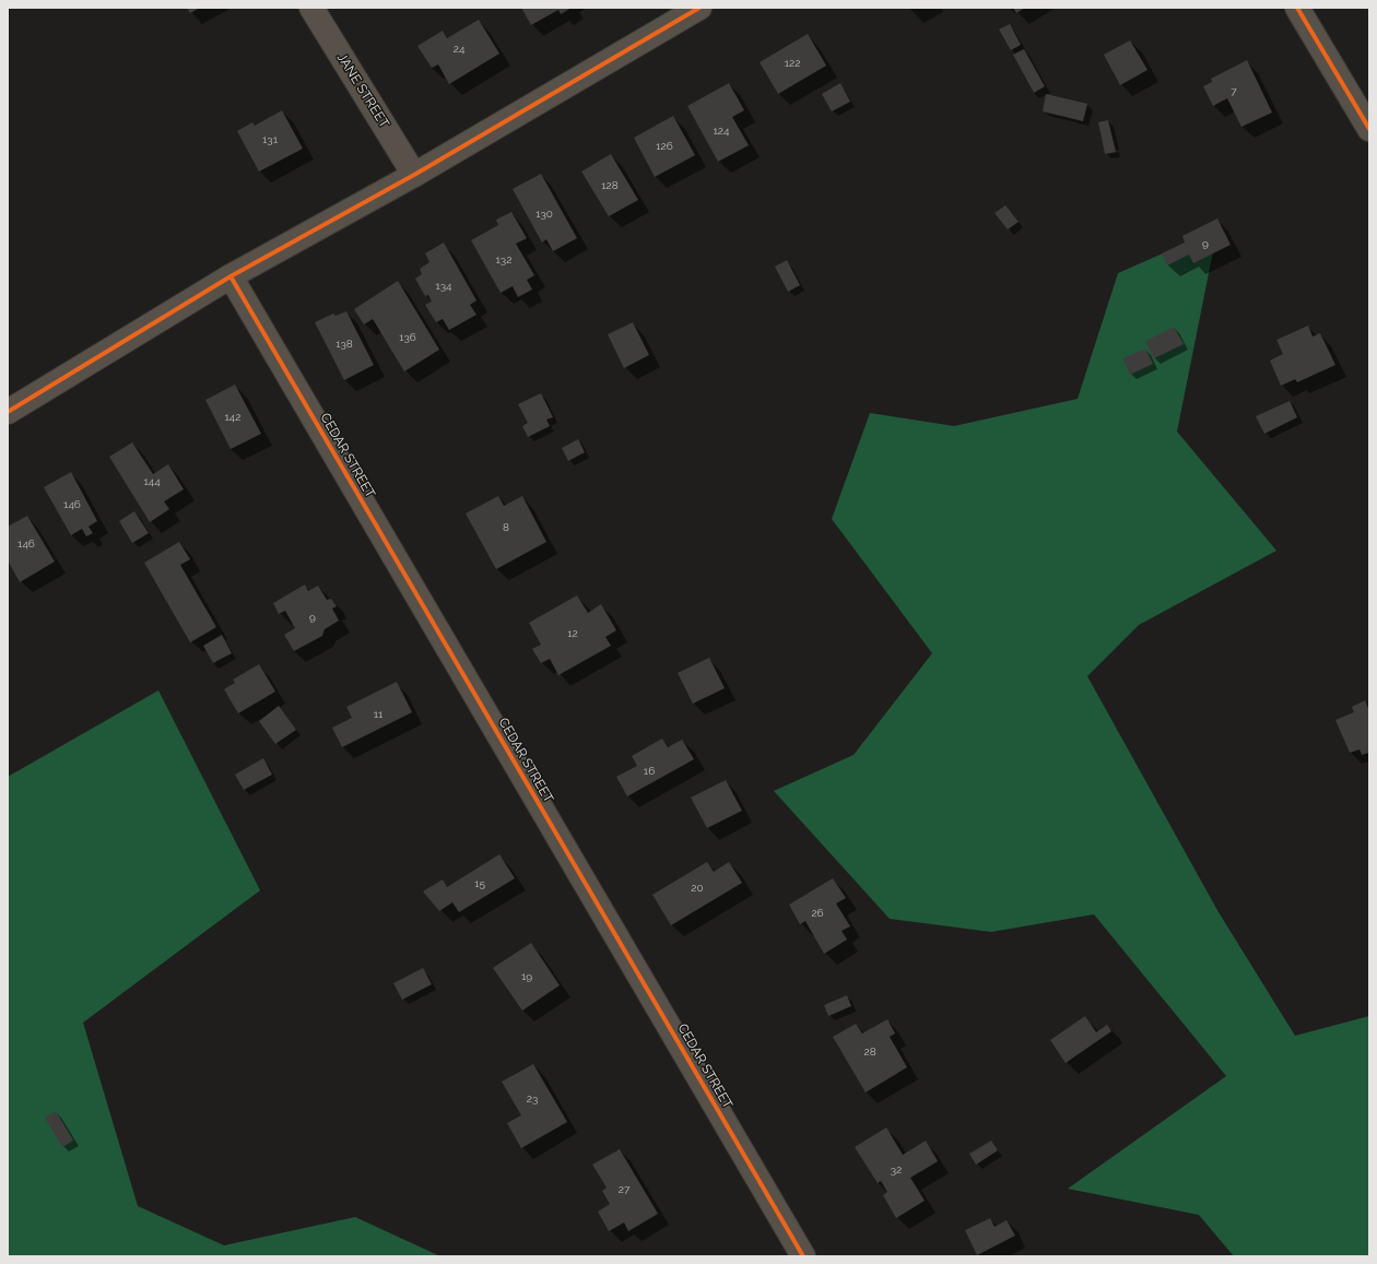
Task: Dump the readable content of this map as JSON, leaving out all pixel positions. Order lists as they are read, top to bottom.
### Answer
{
  "streets": {
    "street": ["JANE STREET", "CEDAR STREET"]
  },
  "house_numbers": [
    "24",
    "122",
    "7",
    "124",
    "131",
    "126",
    "128",
    "130",
    "9",
    "132",
    "134",
    "136",
    "138",
    "142",
    "144",
    "146",
    "8",
    "146",
    "9",
    "12",
    "11",
    "16",
    "15",
    "20",
    "26",
    "19",
    "28",
    "23",
    "32",
    "27"
  ]
}
